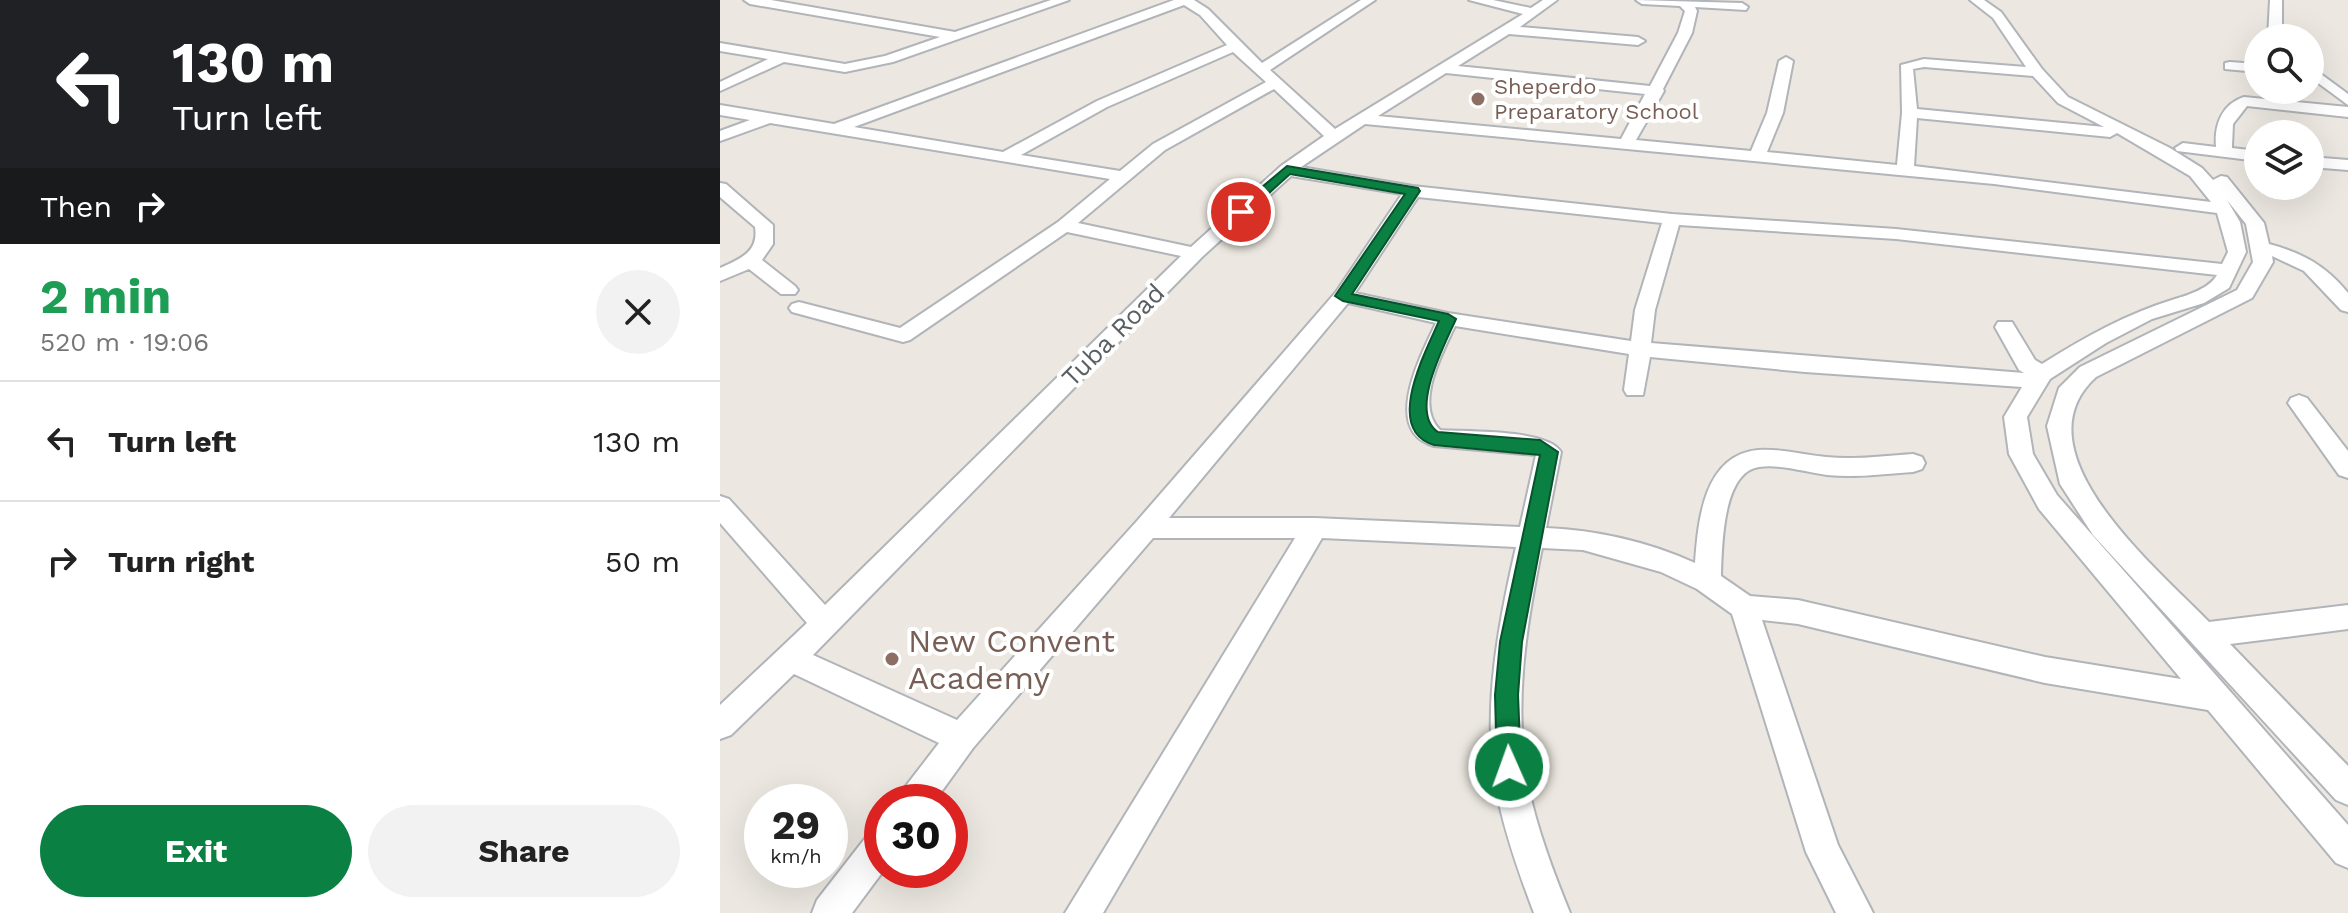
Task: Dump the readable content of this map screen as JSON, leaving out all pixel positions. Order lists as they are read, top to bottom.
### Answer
{
  "streets": {
    "street": ["Tuba Road"]
  },
  "places": ["Sheperdo Preparatory School", "New Convent Academy"],
  "page": {
    "turn": ["130 m", "Turn left"],
    "then": "Then",
    "heading": ["2 min", "520 m · 19:06"],
    "list": [
      {
        "name": "Turn left",
        "value": "130 m"
      },
      {
        "name": "Turn right",
        "value": "50 m"
      }
    ],
    "speed": "29 km/h",
    "limit": "30",
    "buttons": ["Exit", "Share"]
  }
}
